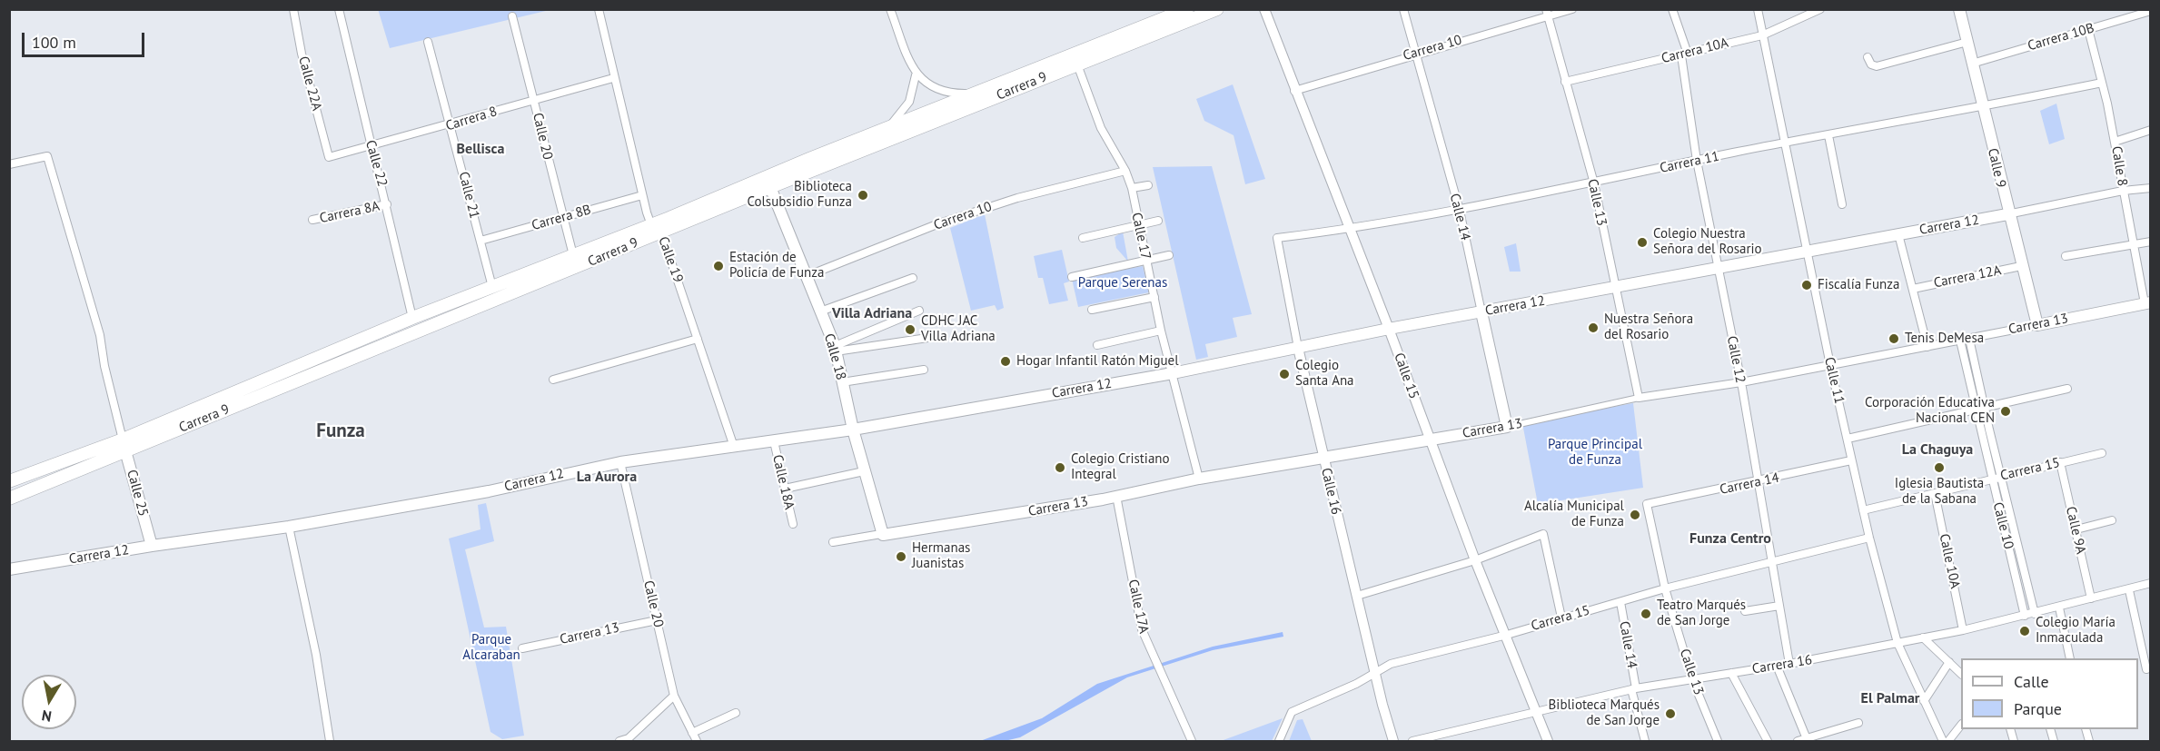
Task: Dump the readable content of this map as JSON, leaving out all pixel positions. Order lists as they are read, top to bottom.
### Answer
{
  "streets": {
    "main road": [
      "Carrera 9",
      "Calle 9",
      "Calle 14",
      "Carrera 12",
      "Carrera 13",
      "Calle 18",
      "Calle 25"
    ],
    "street": [
      "Carrera 10B",
      "Carrera 10",
      "Carrera 10A",
      "Calle 22A",
      "Carrera 8",
      "Calle 20",
      "Carrera 11",
      "Calle 22",
      "Calle 8",
      "Calle 21",
      "Calle 13",
      "Carrera 8A",
      "Carrera 8B",
      "Calle 17",
      "Calle 19",
      "Carrera 12A",
      "Calle 12",
      "Calle 15",
      "Calle 11",
      "Carrera 15",
      "Calle 18A",
      "Carrera 14",
      "Calle 16",
      "Calle 10",
      "Calle 9A",
      "Calle 10A",
      "Calle 17A",
      "Carrera 16"
    ]
  },
  "crossings": [
    ["Carrera 10B", "Calle 8"],
    ["Carrera 10B", "Calle 9"],
    ["Carrera 10", "Calle 13"],
    ["Carrera 10", "Calle 14"],
    ["Carrera 10", "Calle 17"],
    ["Carrera 10", "Calle 18"],
    ["Carrera 10", "Calle 15"],
    ["Carrera 10A", "Calle 13"],
    ["Carrera 10A", "Calle 12"],
    ["Carrera 10A", "Calle 11"],
    ["Calle 22A", "Carrera 8"],
    ["Carrera 9", "Calle 20"],
    ["Carrera 9", "Calle 22"],
    ["Carrera 9", "Calle 21"],
    ["Carrera 9", "Calle 17"],
    ["Carrera 9", "Calle 19"],
    ["Carrera 9", "Calle 18"],
    ["Carrera 9", "Calle 25"],
    ["Carrera 8", "Calle 20"],
    ["Carrera 8", "Calle 22"],
    ["Carrera 8", "Calle 21"],
    ["Carrera 8", "Calle 19"],
    ["Calle 20", "Carrera 8B"],
    ["Calle 20", "Carrera 12"],
    ["Calle 20", "Carrera 13"],
    ["Carrera 11", "Calle 8"],
    ["Carrera 11", "Calle 9"],
    ["Carrera 11", "Calle 13"],
    ["Carrera 11", "Calle 14"],
    ["Carrera 11", "Calle 12"],
    ["Carrera 11", "Calle 15"],
    ["Carrera 11", "Calle 11"],
    ["Carrera 11", "Calle 16"],
    ["Calle 22", "Carrera 8A"],
    ["Calle 8", "Carrera 12"],
    ["Calle 8", "Carrera 13"],
    ["Calle 9", "Carrera 12"],
    ["Calle 9", "Carrera 12A"],
    ["Calle 9", "Carrera 13"],
    ["Calle 21", "Carrera 8B"],
    ["Calle 13", "Carrera 12"],
    ["Calle 13", "Carrera 13"],
    ["Calle 13", "Carrera 15"],
    ["Calle 13", "Carrera 14"],
    ["Calle 13", "Carrera 16"],
    ["Calle 14", "Carrera 12"],
    ["Calle 14", "Carrera 13"],
    ["Calle 14", "Carrera 15"],
    ["Calle 14", "Carrera 16"],
    ["Carrera 8B", "Calle 19"],
    ["Carrera 12", "Calle 17"],
    ["Carrera 12", "Calle 19"],
    ["Carrera 12", "Calle 18"],
    ["Carrera 12", "Calle 12"],
    ["Carrera 12", "Calle 15"],
    ["Carrera 12", "Calle 11"],
    ["Carrera 12", "Calle 18A"],
    ["Carrera 12", "Calle 16"],
    ["Carrera 12", "Calle 25"],
    ["Calle 17", "Carrera 13"],
    ["Carrera 13", "Calle 18"],
    ["Carrera 13", "Calle 12"],
    ["Carrera 13", "Calle 15"],
    ["Carrera 13", "Calle 11"],
    ["Carrera 13", "Calle 16"],
    ["Carrera 13", "Calle 10"],
    ["Carrera 13", "Calle 17A"],
    ["Calle 12", "Carrera 15"],
    ["Calle 12", "Carrera 14"],
    ["Calle 12", "Carrera 16"],
    ["Calle 15", "Carrera 15"],
    ["Calle 15", "Carrera 16"],
    ["Calle 11", "Carrera 15"],
    ["Calle 11", "Carrera 14"],
    ["Calle 11", "Carrera 16"],
    ["Carrera 15", "Calle 16"],
    ["Carrera 15", "Calle 10"],
    ["Carrera 15", "Calle 9A"],
    ["Carrera 15", "Calle 10A"],
    ["Calle 10", "Carrera 16"],
    ["Calle 9A", "Carrera 16"],
    ["Calle 10A", "Carrera 16"]
  ],
  "districts": [
    "Bellisca",
    "Villa Adriana",
    "Funza",
    "La Chaguya",
    "La Aurora",
    "Funza Centro",
    "El Palmar"
  ],
  "parks": ["Parque Serenas", "Parque Principal de Funza", "Parque Alcaraban"],
  "places": [
    "Biblioteca Colsubsidio Funza",
    "Colegio Nuestra Señora del Rosario",
    "Estación de Policía de Funza",
    "Fiscalía Funza",
    "Nuestra Señora del Rosario",
    "CDHC JAC Villa Adriana",
    "Tenis DeMesa",
    "Hogar Infantil Ratón Miguel",
    "Colegio Santa Ana",
    "Corporación Educativa Nacional CEN",
    "Colegio Cristiano Integral",
    "Iglesia Bautista de la Sabana",
    "Alcalía Municipal de Funza",
    "Hermanas Juanistas",
    "Teatro Marqués de San Jorge",
    "Colegio María Inmaculada",
    "Biblioteca Marqués de San Jorge"
  ],
  "legend": ["Calle", "Parque"],
  "scale_bar": "100 m",
  "north": "bottom"
}
